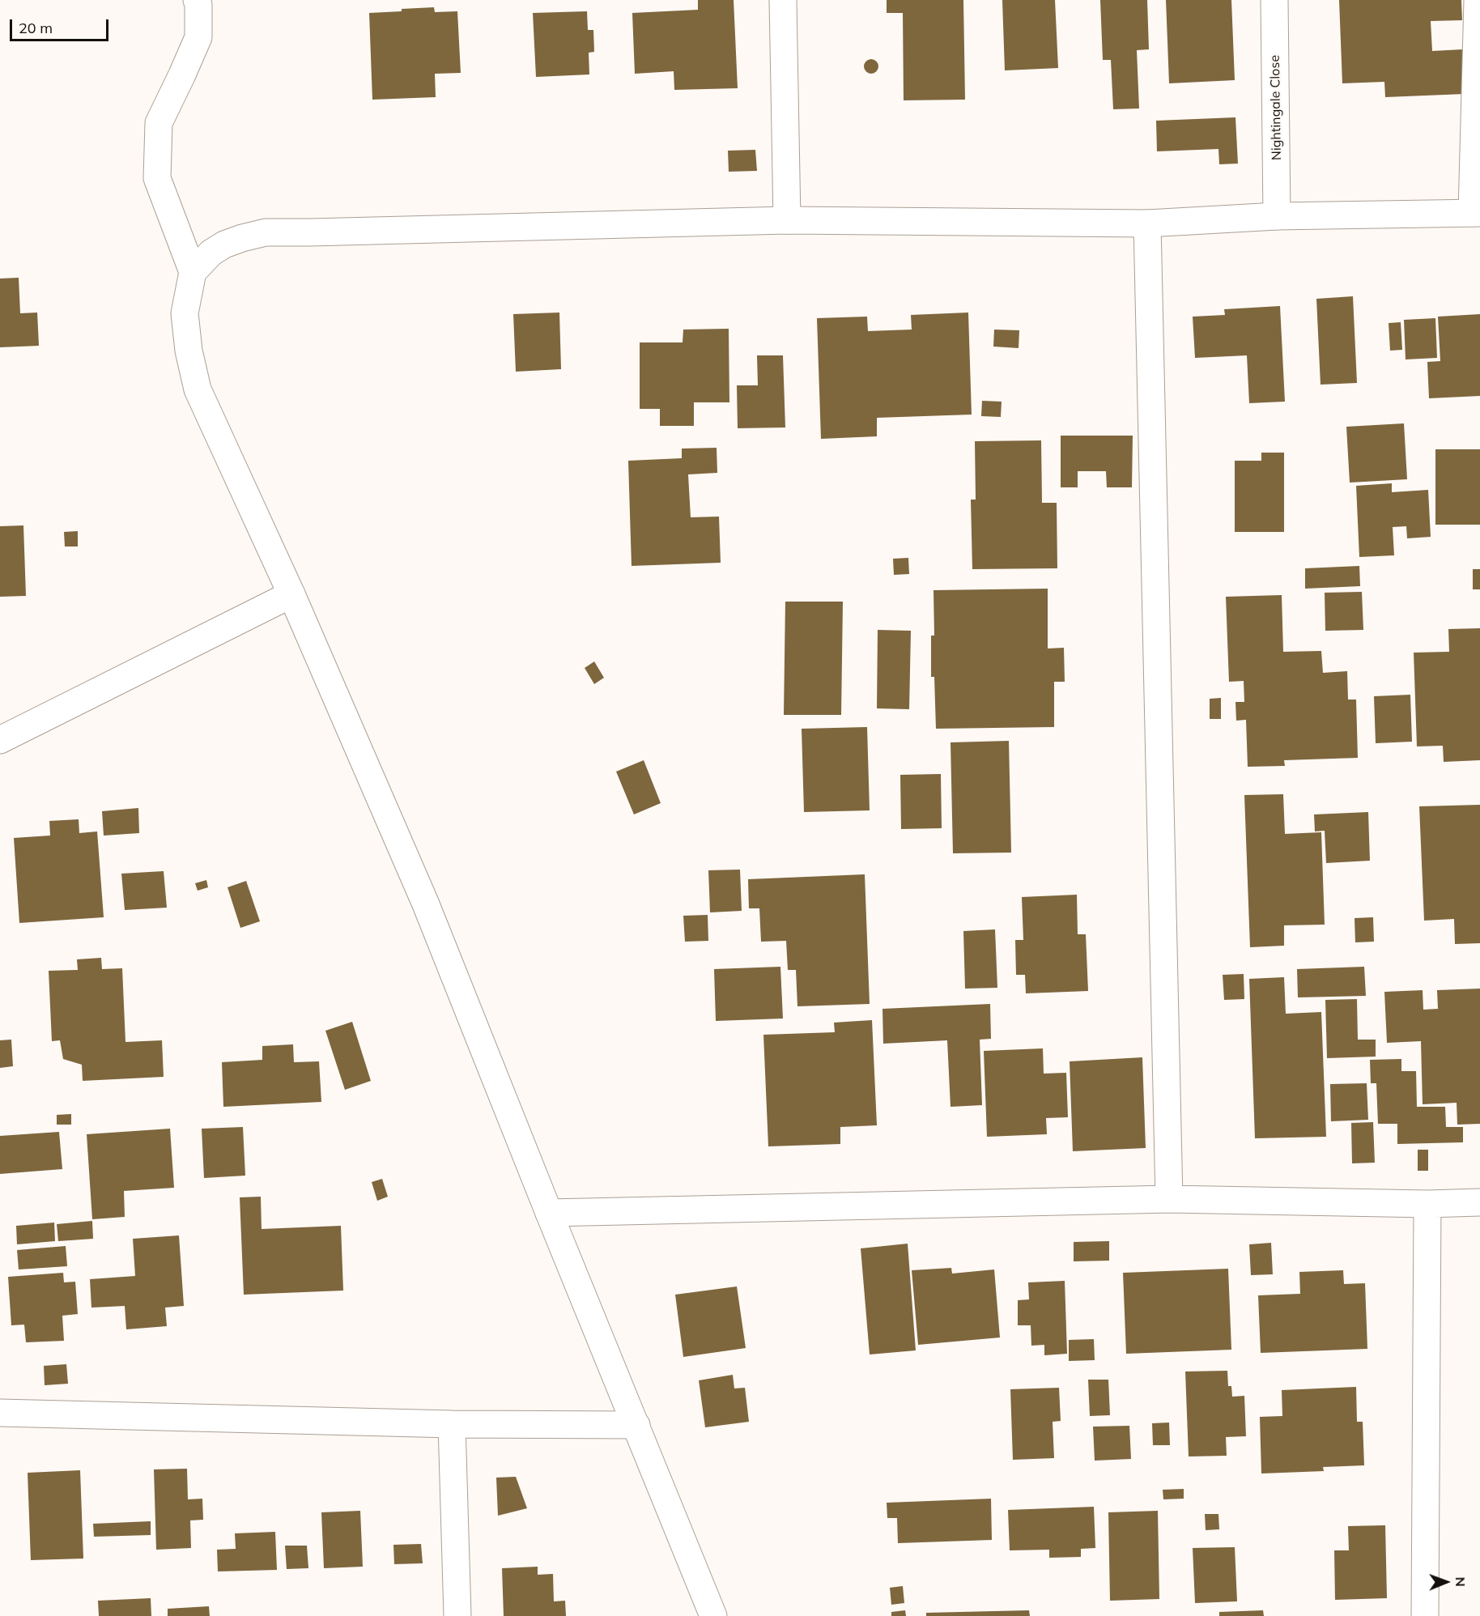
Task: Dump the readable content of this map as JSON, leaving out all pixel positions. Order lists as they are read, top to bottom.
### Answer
{
  "streets": {
    "street": ["Nightingale Close"]
  },
  "scale_bar": "20 m",
  "north": "right"
}
